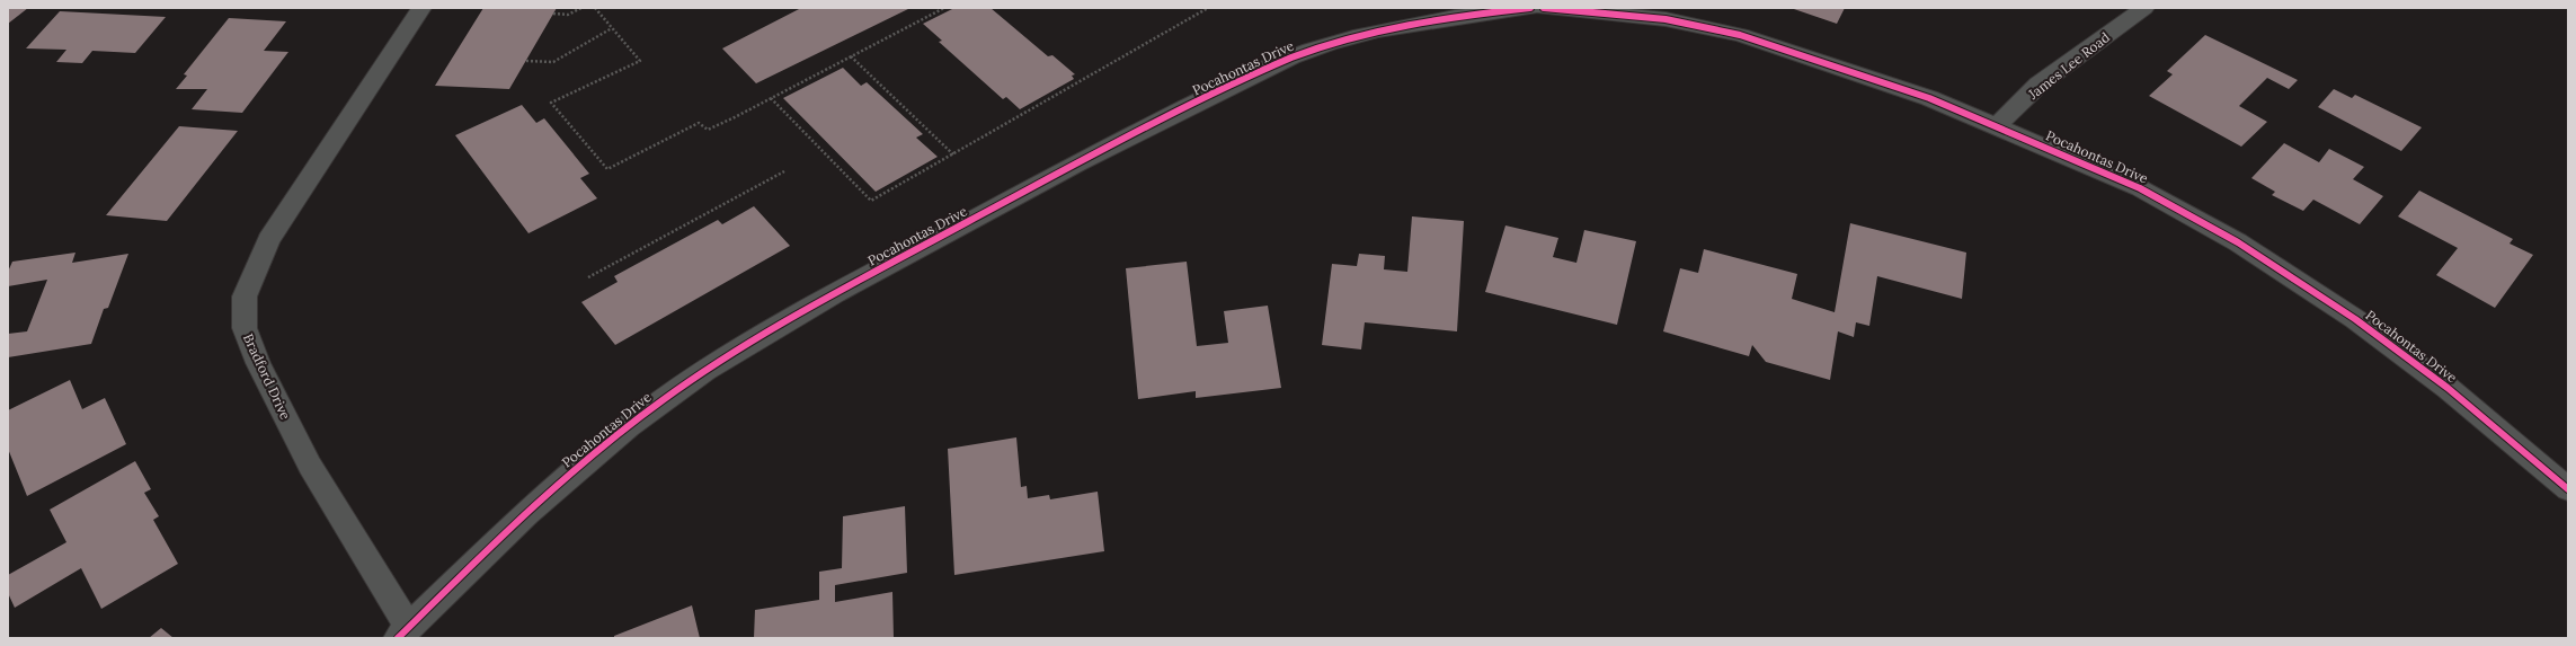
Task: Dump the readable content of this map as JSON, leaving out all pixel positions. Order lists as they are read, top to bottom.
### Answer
{
  "streets": {
    "street": ["James Lee Road", "Pocahontas Drive", "Bradford Drive"]
  },
  "crossings": [
    ["James Lee Road", "Pocahontas Drive"],
    ["Pocahontas Drive", "Bradford Drive"]
  ]
}
